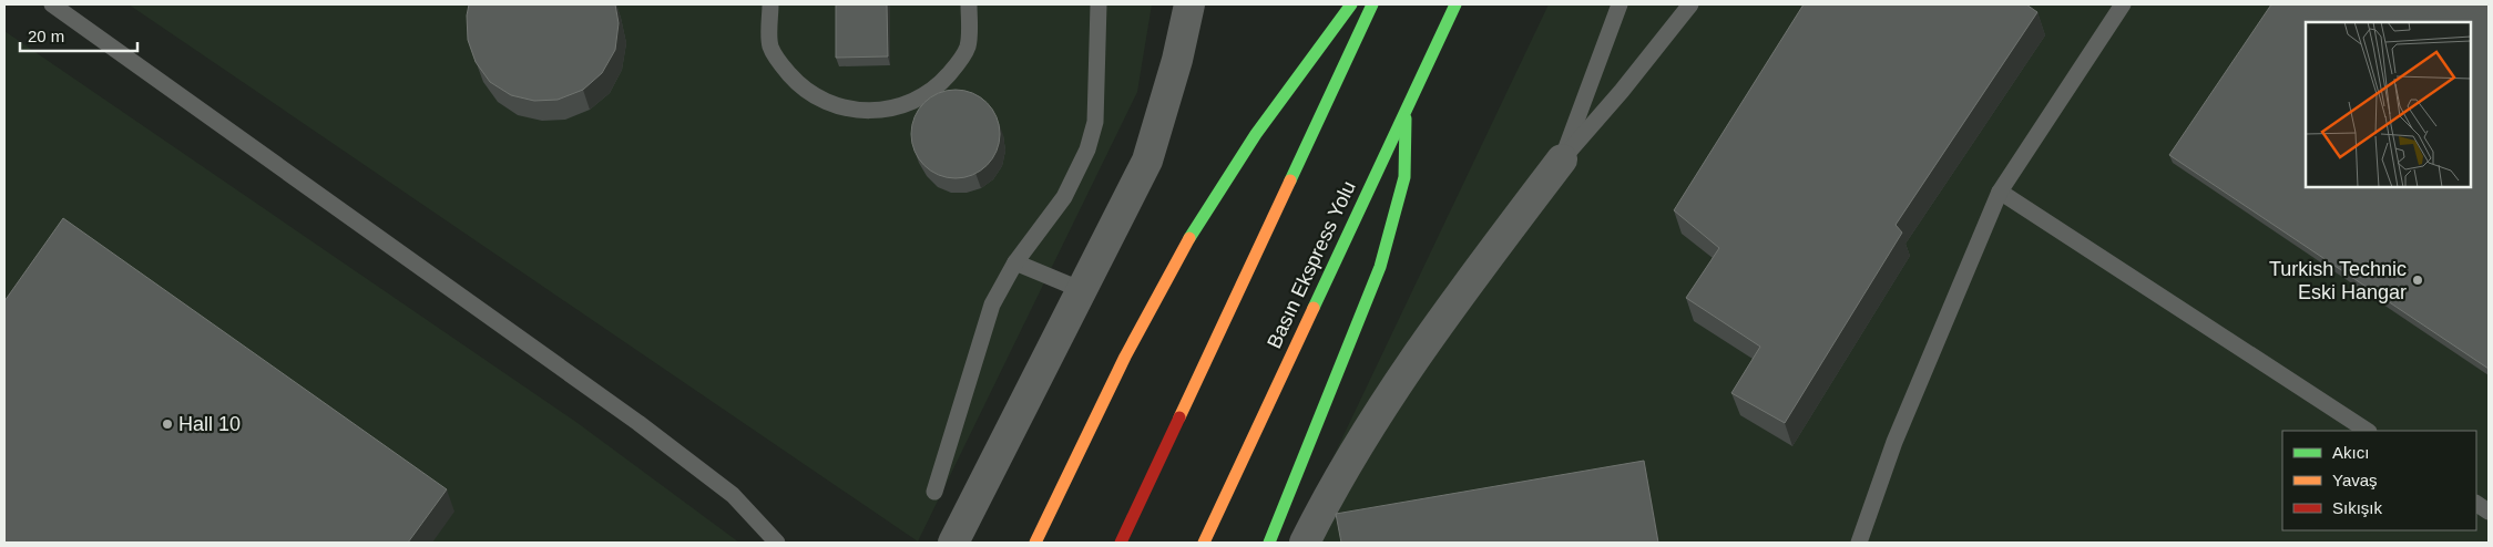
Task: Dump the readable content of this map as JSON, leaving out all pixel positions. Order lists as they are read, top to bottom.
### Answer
{
  "streets": {
    "main road": ["Basın Ekspress Yolu"]
  },
  "places": ["Turkish Technic Eski Hangar", "Hall 10"],
  "legend": ["Akıcı", "Yavaş", "Sıkışık"],
  "scale_bar": "20 m"
}
